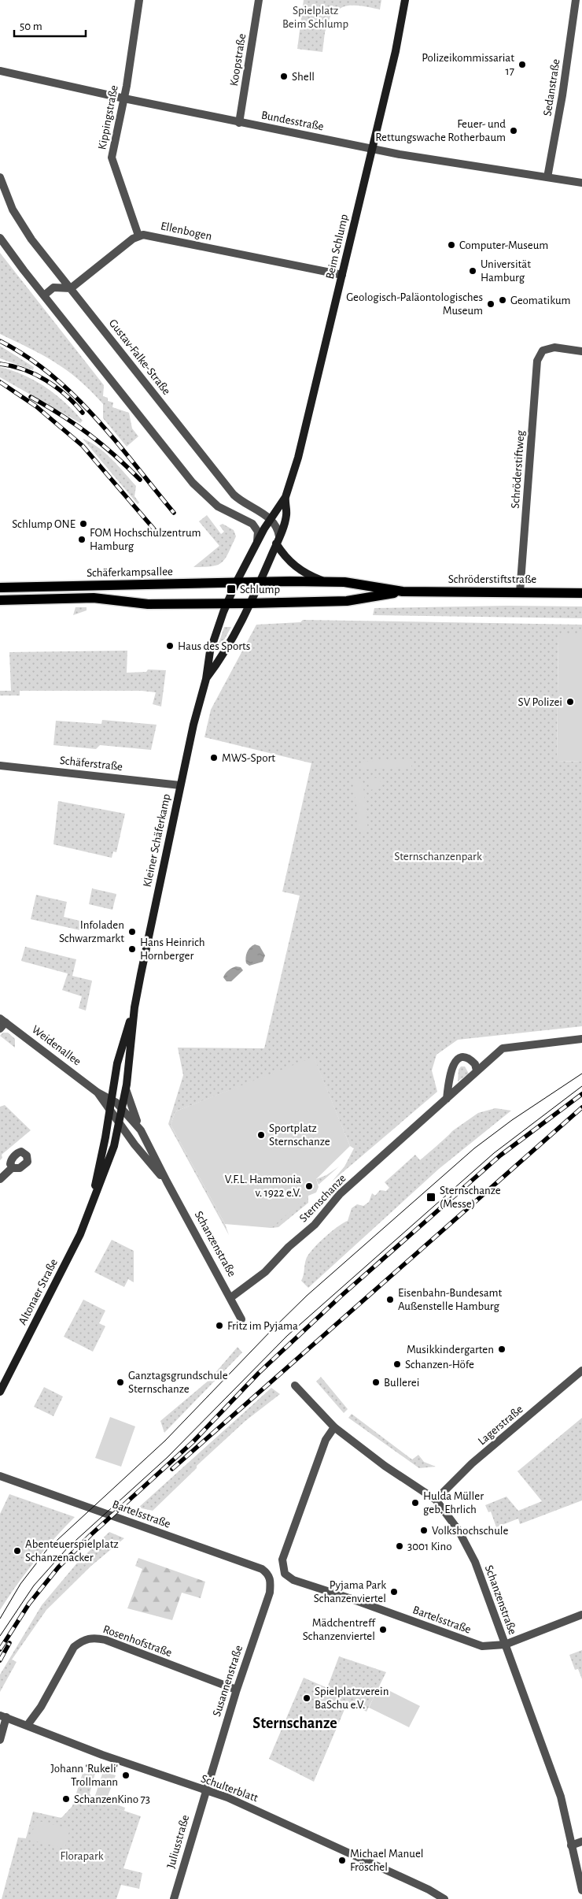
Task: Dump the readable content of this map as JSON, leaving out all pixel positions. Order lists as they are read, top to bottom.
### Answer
{
  "streets": {
    "main road": [
      "Beim Schlump",
      "Schäferkampsallee",
      "Schröderstiftstraße",
      "Kleiner Schäferkamp",
      "Altonaer Straße"
    ],
    "street": [
      "Koopstraße",
      "Sedanstraße",
      "Kippingstraße",
      "Bundesstraße",
      "Ellenbogen",
      "Gustav-Falke-Straße",
      "Schröderstiftweg",
      "Schäferstraße",
      "Weidenallee",
      "Sternschanze",
      "Schanzenstraße",
      "Lagerstraße",
      "Bartelsstraße",
      "Rosenhofstraße",
      "Susannenstraße",
      "Schulterblatt",
      "Juliusstraße"
    ]
  },
  "crossings": [
    ["Koopstraße", "Bundesstraße"],
    ["Sedanstraße", "Bundesstraße"],
    ["Kippingstraße", "Bundesstraße"],
    ["Kippingstraße", "Ellenbogen"],
    ["Bundesstraße", "Beim Schlump"],
    ["Ellenbogen", "Beim Schlump"],
    ["Beim Schlump", "Gustav-Falke-Straße"],
    ["Beim Schlump", "Schäferkampsallee"],
    ["Beim Schlump", "Schröderstiftstraße"],
    ["Beim Schlump", "Kleiner Schäferkamp"],
    ["Schröderstiftweg", "Schröderstiftstraße"],
    ["Schäferkampsallee", "Schröderstiftstraße"],
    ["Schröderstiftstraße", "Kleiner Schäferkamp"],
    ["Schäferstraße", "Kleiner Schäferkamp"],
    ["Kleiner Schäferkamp", "Weidenallee"],
    ["Kleiner Schäferkamp", "Schanzenstraße"],
    ["Kleiner Schäferkamp", "Altonaer Straße"],
    ["Weidenallee", "Schanzenstraße"],
    ["Weidenallee", "Altonaer Straße"],
    ["Sternschanze", "Schanzenstraße"],
    ["Schanzenstraße", "Altonaer Straße"],
    ["Schanzenstraße", "Lagerstraße"],
    ["Schanzenstraße", "Bartelsstraße"],
    ["Bartelsstraße", "Susannenstraße"],
    ["Rosenhofstraße", "Susannenstraße"],
    ["Rosenhofstraße", "Schulterblatt"],
    ["Susannenstraße", "Schulterblatt"],
    ["Susannenstraße", "Juliusstraße"],
    ["Schulterblatt", "Juliusstraße"]
  ],
  "districts": ["Sternschanze"],
  "parks": ["Spielplatz Beim Schlump", "Sternschanzenpark", "Florapark"],
  "places": {
    "other": [
      "Polizeikommissariat 17",
      "Shell",
      "Feuer- und Rettungswache Rotherbaum",
      "Computer-Museum",
      "Universität Hamburg",
      "Geomatikum",
      "Geologisch-Paläontologisches Museum",
      "Schlump ONE",
      "FOM Hochschulzentrum Hamburg",
      "Haus des Sports",
      "SV Polizei",
      "MWS-Sport",
      "Infoladen Schwarzmarkt",
      "Hans Heinrich Hornberger",
      "Sportplatz Sternschanze",
      "V.F.L. Hammonia v. 1922 e.V.",
      "Eisenbahn-Bundesamt Außenstelle Hamburg",
      "Fritz im Pyjama",
      "Musikkindergarten",
      "Schanzen-Höfe",
      "Ganztagsgrundschule Sternschanze",
      "Bullerei",
      "Hulda Müller geb. Ehrlich",
      "Volkshochschule",
      "3001 Kino",
      "Abenteuerspielplatz Schanzenacker",
      "Pyjama Park Schanzenviertel",
      "Mädchentreff Schanzenviertel",
      "Spielplatzverein BaSchu e.V.",
      "Johann 'Rukeli' Trollmann",
      "SchanzenKino 73",
      "Michael Manuel Fröschel"
    ],
    "transit": ["Schlump", "Sternschanze (Messe)"]
  },
  "scale_bar": "50 m"
}
